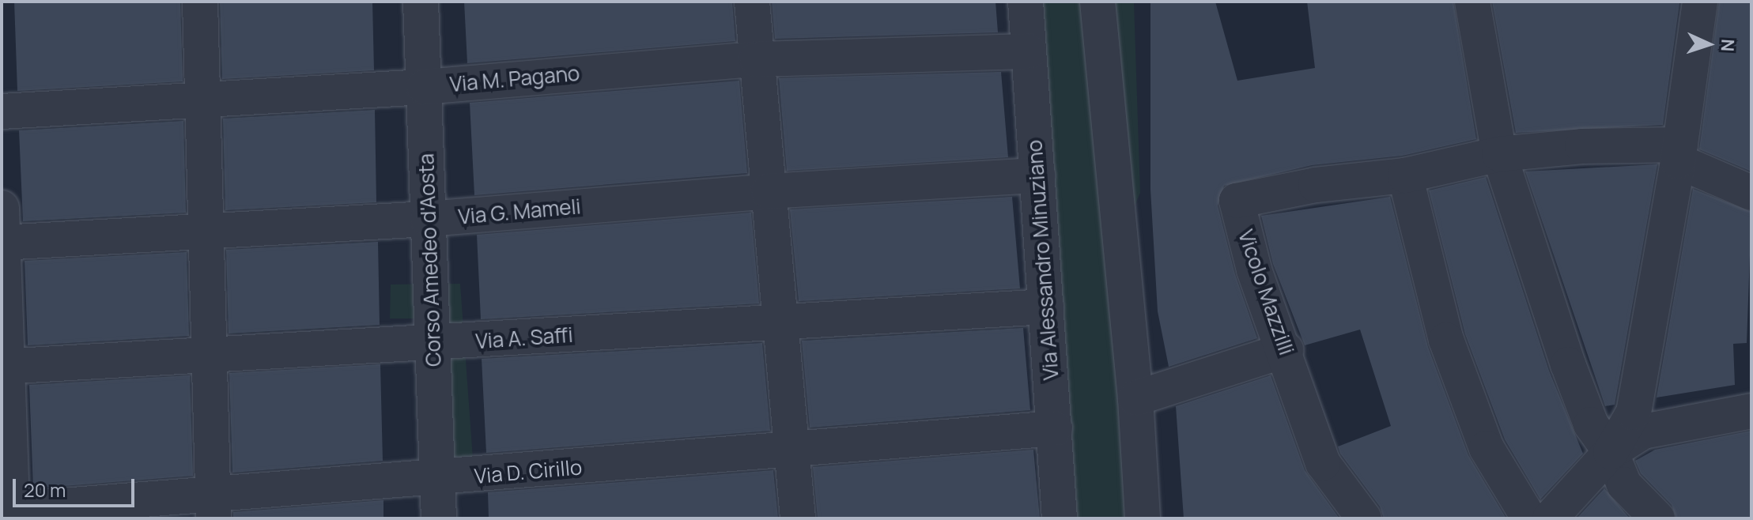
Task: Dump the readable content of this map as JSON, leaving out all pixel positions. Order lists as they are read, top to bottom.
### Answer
{
  "streets": {
    "street": [
      "Via M. Pagano",
      "Via G. Mameli",
      "Corso Amedeo d'Aosta",
      "Via Alessandro Minuziano",
      "Vicolo Mazzilli",
      "Via A. Saffi",
      "Via D. Cirillo"
    ]
  },
  "crossings": [
    ["Via M. Pagano", "Corso Amedeo d'Aosta"],
    ["Via M. Pagano", "Via Alessandro Minuziano"],
    ["Via G. Mameli", "Corso Amedeo d'Aosta"],
    ["Via G. Mameli", "Via Alessandro Minuziano"],
    ["Corso Amedeo d'Aosta", "Via A. Saffi"],
    ["Corso Amedeo d'Aosta", "Via D. Cirillo"],
    ["Via Alessandro Minuziano", "Via A. Saffi"],
    ["Via Alessandro Minuziano", "Via D. Cirillo"]
  ],
  "scale_bar": "20 m",
  "north": "right"
}
